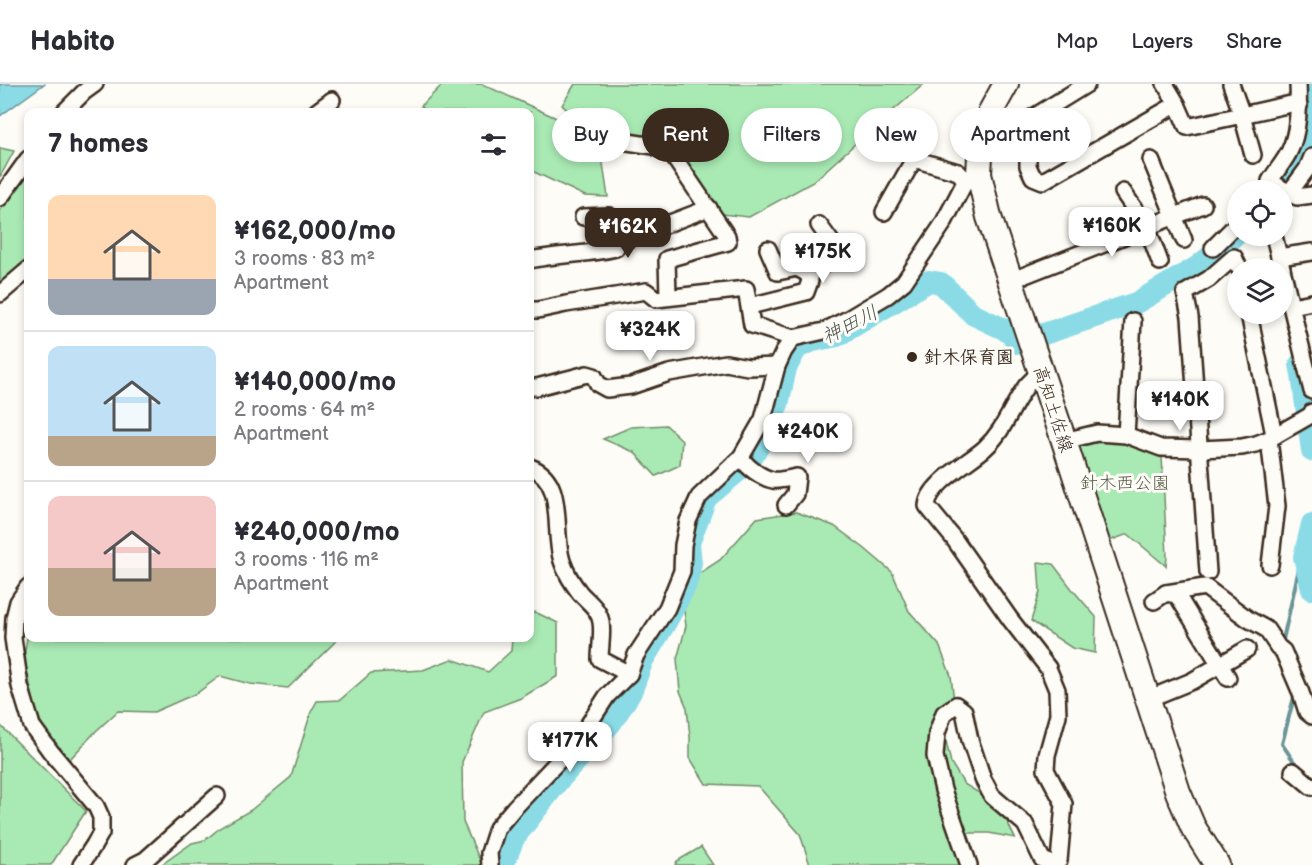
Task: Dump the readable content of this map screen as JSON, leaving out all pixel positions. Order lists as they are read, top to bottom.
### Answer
{
  "streets": {
    "main road": ["高知土佐線"]
  },
  "water": ["神田川"],
  "parks": ["針木西公園"],
  "places": ["針木保育園"],
  "page": {
    "header": "Habito",
    "nav": ["Map", "Layers", "Share"],
    "chip": [
      "Buy",
      "Rent",
      "Filters",
      "New",
      "Apartment"
    ],
    "heading": "7 homes",
    "list": [
      {
        "name": "¥162,000/mo",
        "note": "3 rooms · 83 m² · Apartment"
      },
      {
        "name": "¥140,000/mo",
        "note": "2 rooms · 64 m² · Apartment"
      },
      {
        "name": "¥240,000/mo",
        "note": "3 rooms · 116 m² · Apartment"
      }
    ],
    "price": [
      "¥160K",
      "¥162K",
      "¥175K",
      "¥324K",
      "¥140K",
      "¥240K",
      "¥177K"
    ]
  }
}
